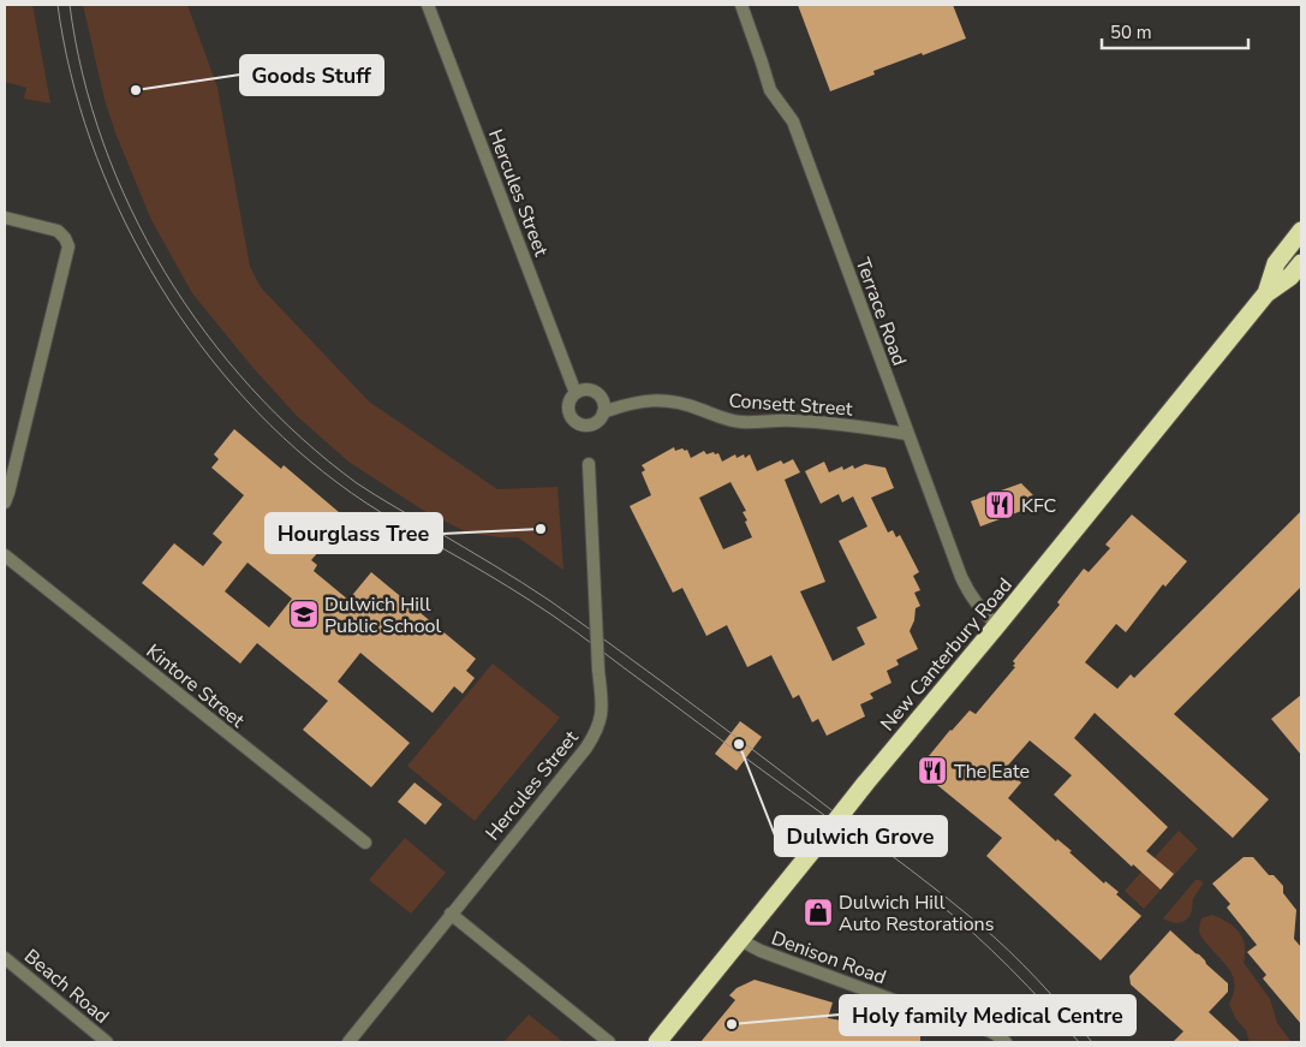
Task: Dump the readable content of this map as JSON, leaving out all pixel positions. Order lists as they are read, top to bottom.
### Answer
{
  "streets": {
    "highway": ["New Canterbury Road"],
    "street": [
      "Hercules Street",
      "Terrace Road",
      "Consett Street",
      "Kintore Street",
      "Denison Road",
      "Beach Road"
    ]
  },
  "crossings": [
    ["Hercules Street", "Consett Street"],
    ["Terrace Road", "Consett Street"],
    ["Terrace Road", "New Canterbury Road"],
    ["New Canterbury Road", "Denison Road"]
  ],
  "places": {
    "other": [
      "Goods Stuff",
      "Hourglass Tree",
      "Dulwich Grove",
      "Holy family Medical Centre"
    ],
    "restaurant": ["KFC", "The Eate"],
    "school or university": ["Dulwich Hill Public School"],
    "shop": ["Dulwich Hill Auto Restorations"]
  },
  "scale_bar": "50 m"
}
